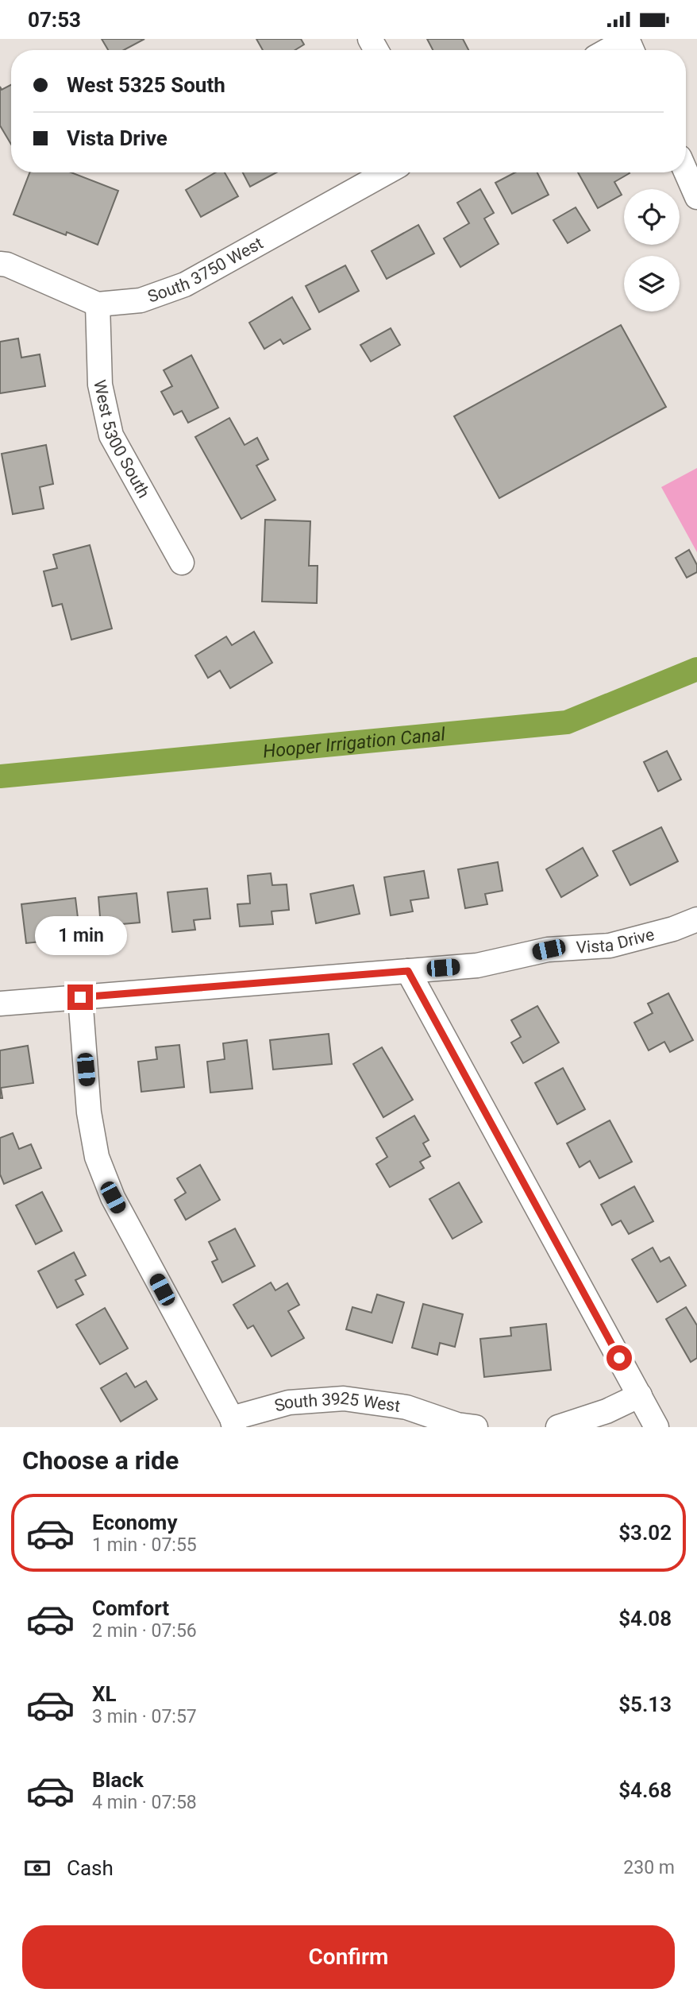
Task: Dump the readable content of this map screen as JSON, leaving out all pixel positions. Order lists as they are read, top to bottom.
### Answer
{
  "streets": {
    "street": [
      "South 3750 West",
      "West 5300 South",
      "Vista Drive",
      "South 3925 West"
    ]
  },
  "crossings": [
    ["South 3750 West", "West 5300 South"]
  ],
  "water": ["Hooper Irrigation Canal"],
  "page": {
    "status": "07:53",
    "banner": ["West 5325 South", "Vista Drive"],
    "bubble": "1 min",
    "heading": "Choose a ride",
    "list": [
      {
        "name": "Economy",
        "note": "1 min · 07:55",
        "value": "$3.02"
      },
      {
        "name": "Comfort",
        "note": "2 min · 07:56",
        "value": "$4.08"
      },
      {
        "name": "XL",
        "note": "3 min · 07:57",
        "value": "$5.13"
      },
      {
        "name": "Black",
        "note": "4 min · 07:58",
        "value": "$4.68"
      }
    ],
    "pay": ["Cash", "230 m"],
    "buttons": "Confirm"
  }
}
